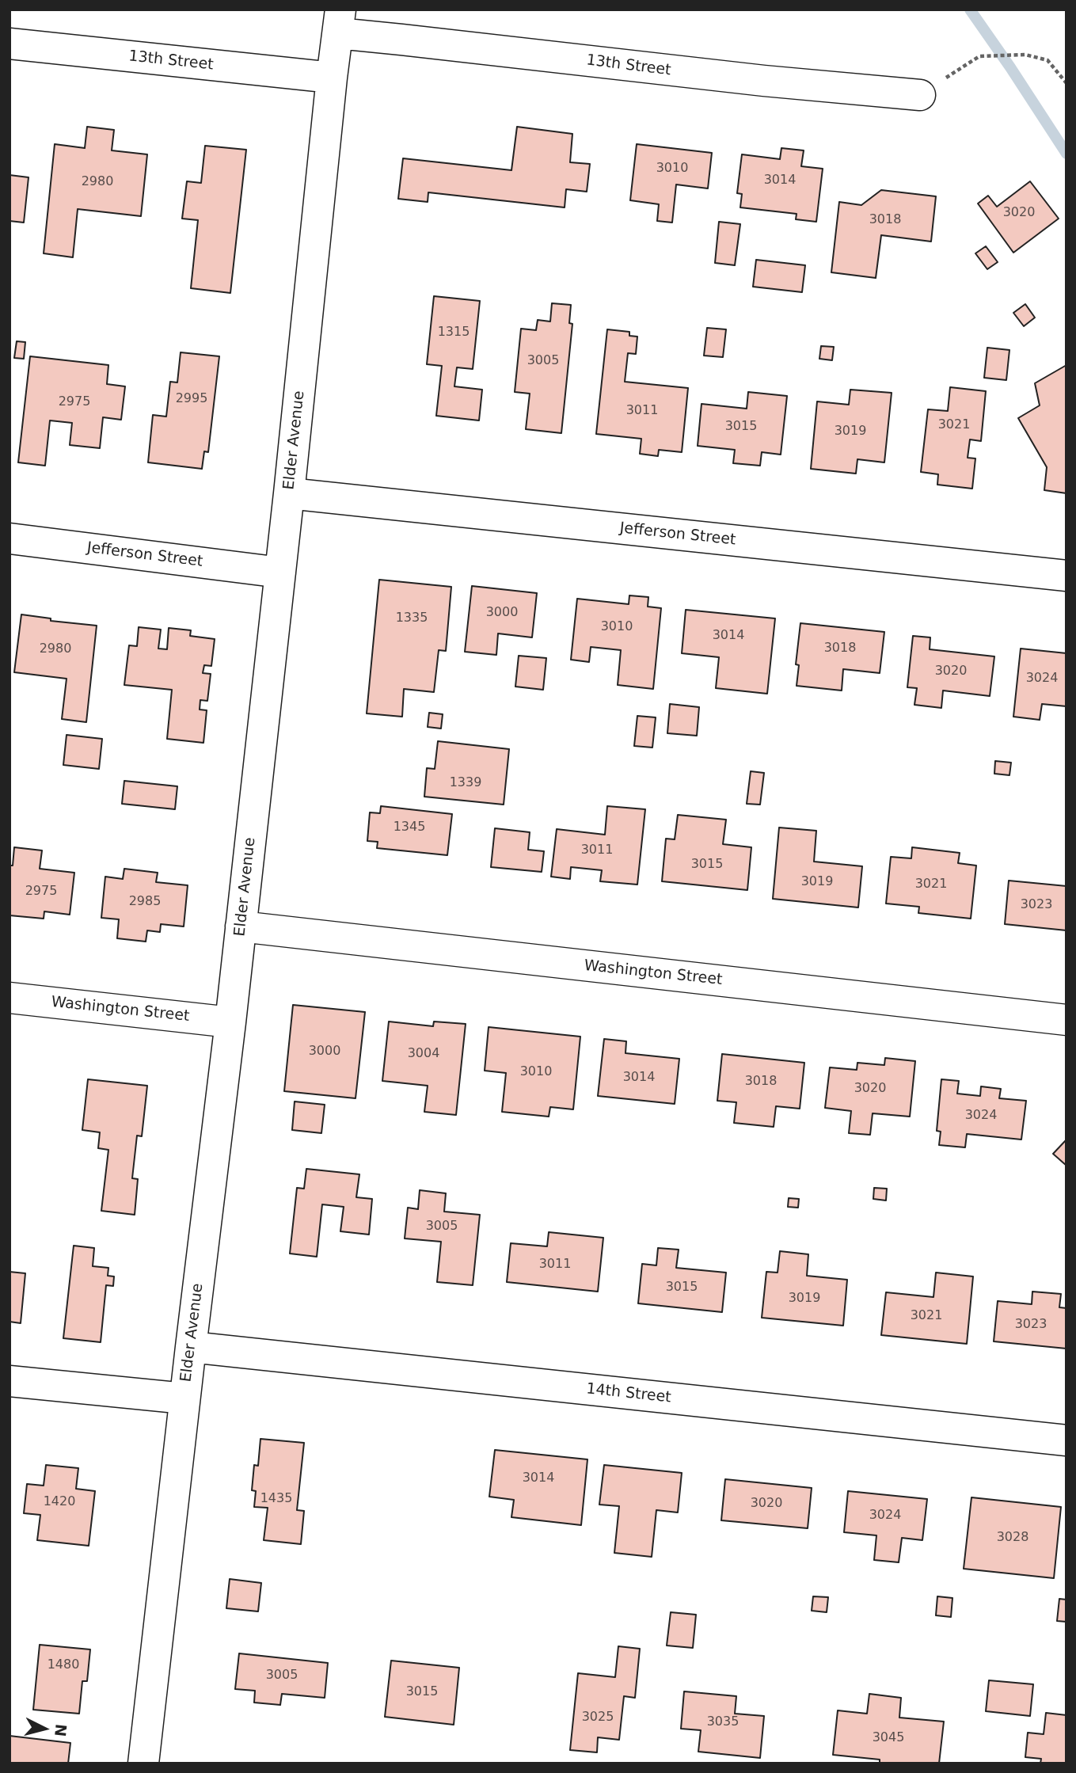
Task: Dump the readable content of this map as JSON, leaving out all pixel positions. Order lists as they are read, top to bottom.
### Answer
{
  "streets": {
    "street": [
      "13th Street",
      "Elder Avenue",
      "Jefferson Street",
      "Washington Street",
      "14th Street"
    ]
  },
  "crossings": [
    ["13th Street", "Elder Avenue"],
    ["Elder Avenue", "Jefferson Street"],
    ["Elder Avenue", "Washington Street"],
    ["Elder Avenue", "14th Street"]
  ],
  "house_numbers": [
    "3010",
    "3014",
    "2980",
    "3020",
    "3018",
    "1315",
    "3005",
    "2995",
    "2975",
    "3011",
    "3021",
    "3015",
    "3019",
    "3000",
    "1335",
    "3010",
    "3014",
    "3018",
    "2980",
    "3020",
    "3024",
    "1339",
    "1345",
    "3011",
    "3015",
    "3019",
    "3021",
    "2975",
    "2985",
    "3023",
    "3000",
    "3004",
    "3010",
    "3014",
    "3018",
    "3020",
    "3024",
    "3005",
    "3011",
    "3015",
    "3019",
    "3021",
    "3023",
    "3014",
    "1435",
    "1420",
    "3020",
    "3024",
    "3028",
    "1480",
    "3005",
    "3015",
    "3025",
    "3035",
    "3045"
  ],
  "north": "right"
}
